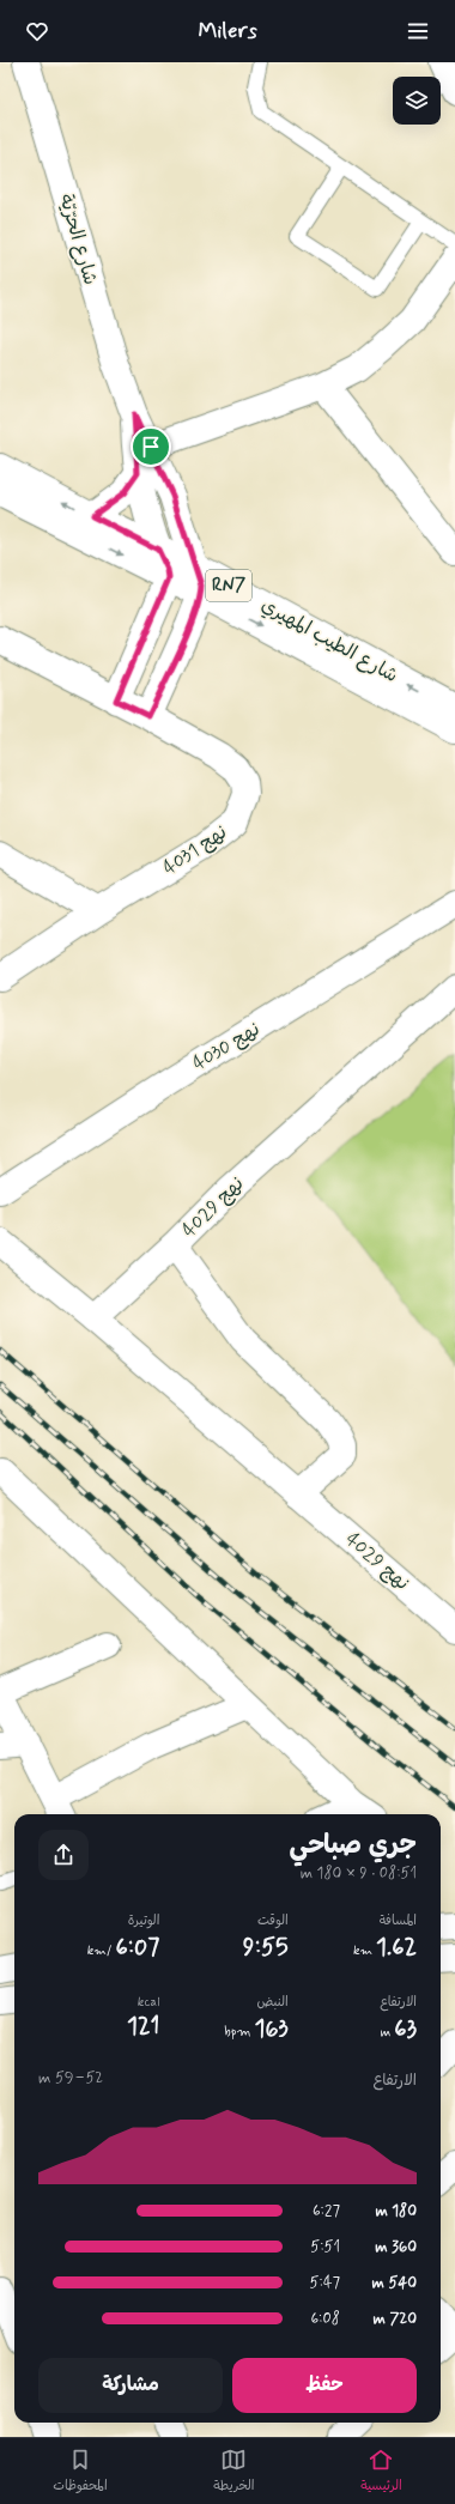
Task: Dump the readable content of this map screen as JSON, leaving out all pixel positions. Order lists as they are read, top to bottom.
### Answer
{
  "streets": {
    "street": [
      "شارع الحرّيّة",
      "RN7",
      "شارع الطيب المهيري",
      "نهج 4031",
      "نهج 4030",
      "نهج 4029"
    ]
  },
  "crossings": [
    ["شارع الحرّيّة", "شارع الطيب المهيري"]
  ],
  "page": {
    "header": "Milers",
    "heading": ["جري صباحي", "08:51 · 9 × 180 m"],
    "stats": [
      ["المسافة", "1.62 km"],
      ["الوقت", "9:55"],
      ["الوتيرة", "6:07 /km"],
      ["الارتفاع", "63 m"],
      ["النبض", "163 bpm"],
      ["kcal", "121"]
    ],
    "chart": ["الارتفاع", "52–59 m"],
    "list": [
      {
        "name": "180 m",
        "note": "6:27"
      },
      {
        "name": "360 m",
        "note": "5:51"
      },
      {
        "name": "540 m",
        "note": "5:47"
      },
      {
        "name": "720 m",
        "note": "6:08"
      }
    ],
    "buttons": ["حفظ", "مشاركة"],
    "tabs": ["الرئيسية", "الخريطة", "المحفوظات"]
  }
}
